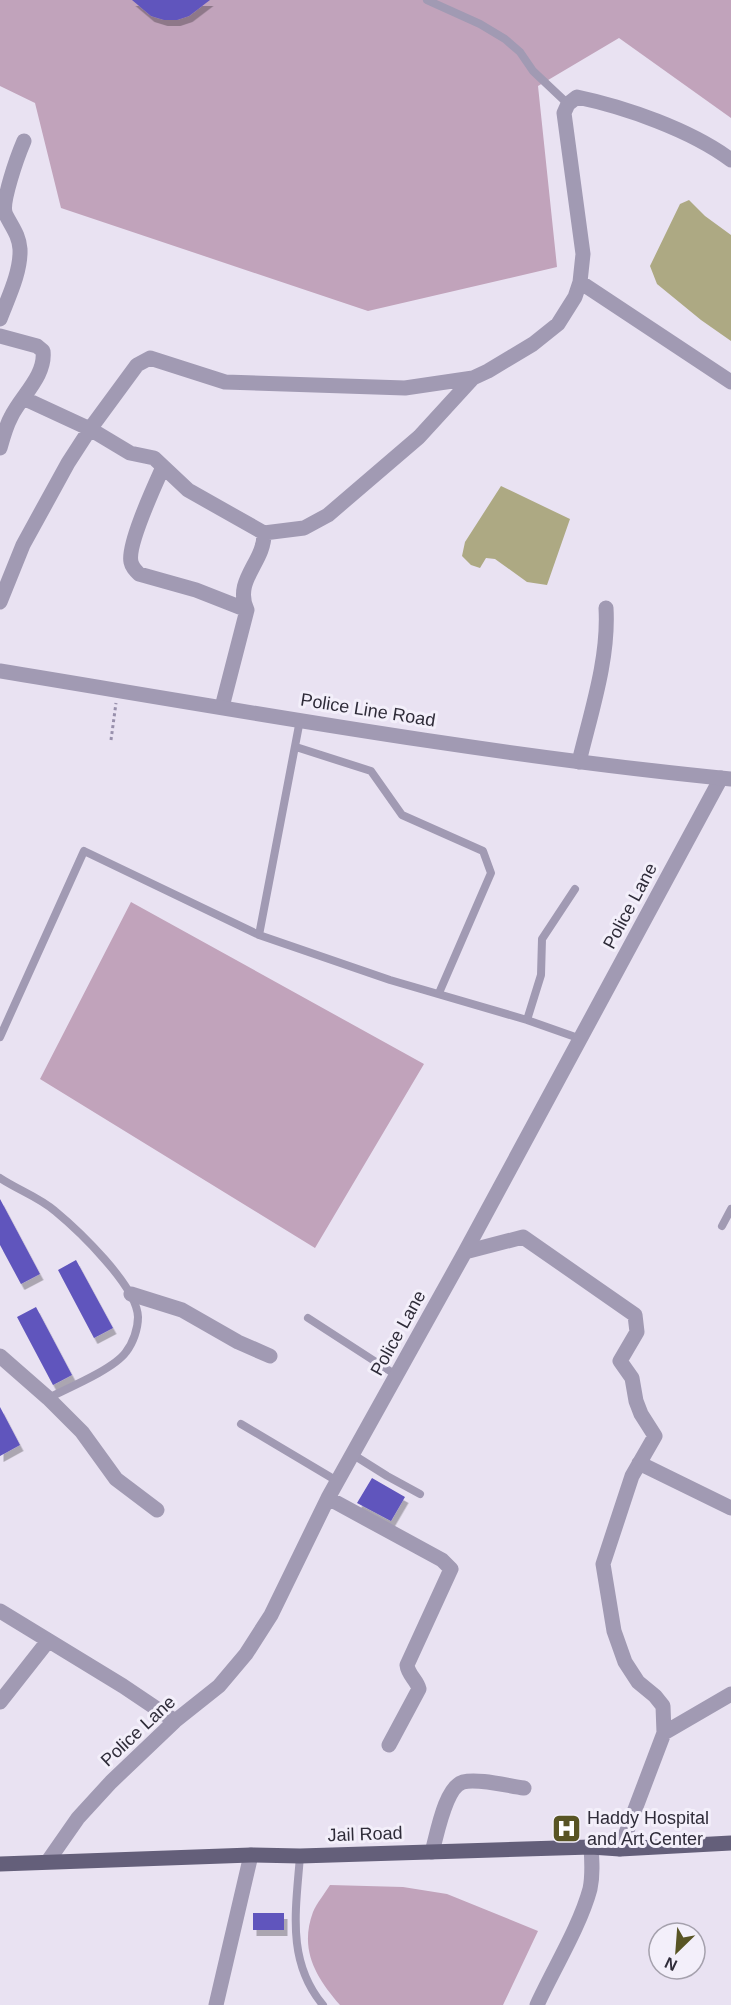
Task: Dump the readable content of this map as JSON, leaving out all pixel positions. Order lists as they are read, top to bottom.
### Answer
{
  "streets": {
    "main road": ["Jail Road"],
    "street": ["Police Line Road", "Police Lane"]
  },
  "crossings": [
    ["Police Line Road", "Police Lane"],
    ["Police Lane", "Jail Road"]
  ],
  "places": {
    "hospital": ["Haddy Hospital and Art Center"]
  },
  "north": "bottom left"
}
